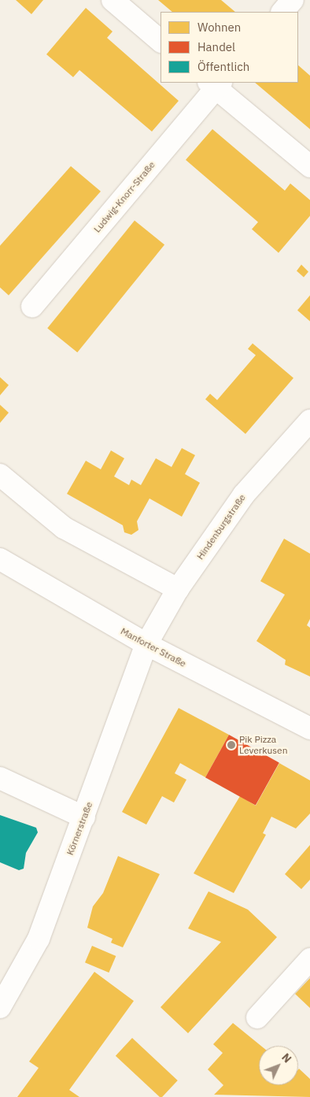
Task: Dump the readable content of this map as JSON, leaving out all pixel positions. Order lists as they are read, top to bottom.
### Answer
{
  "streets": {
    "street": [
      "Ludwig-Knorr-Straße",
      "Hindenburgstraße",
      "Manforter Straße",
      "Körnerstraße"
    ]
  },
  "crossings": [
    ["Hindenburgstraße", "Manforter Straße"],
    ["Hindenburgstraße", "Körnerstraße"],
    ["Manforter Straße", "Körnerstraße"]
  ],
  "places": ["Pik Pizza Leverkusen"],
  "legend": ["Wohnen", "Handel", "Öffentlich"],
  "north": "top right"
}
